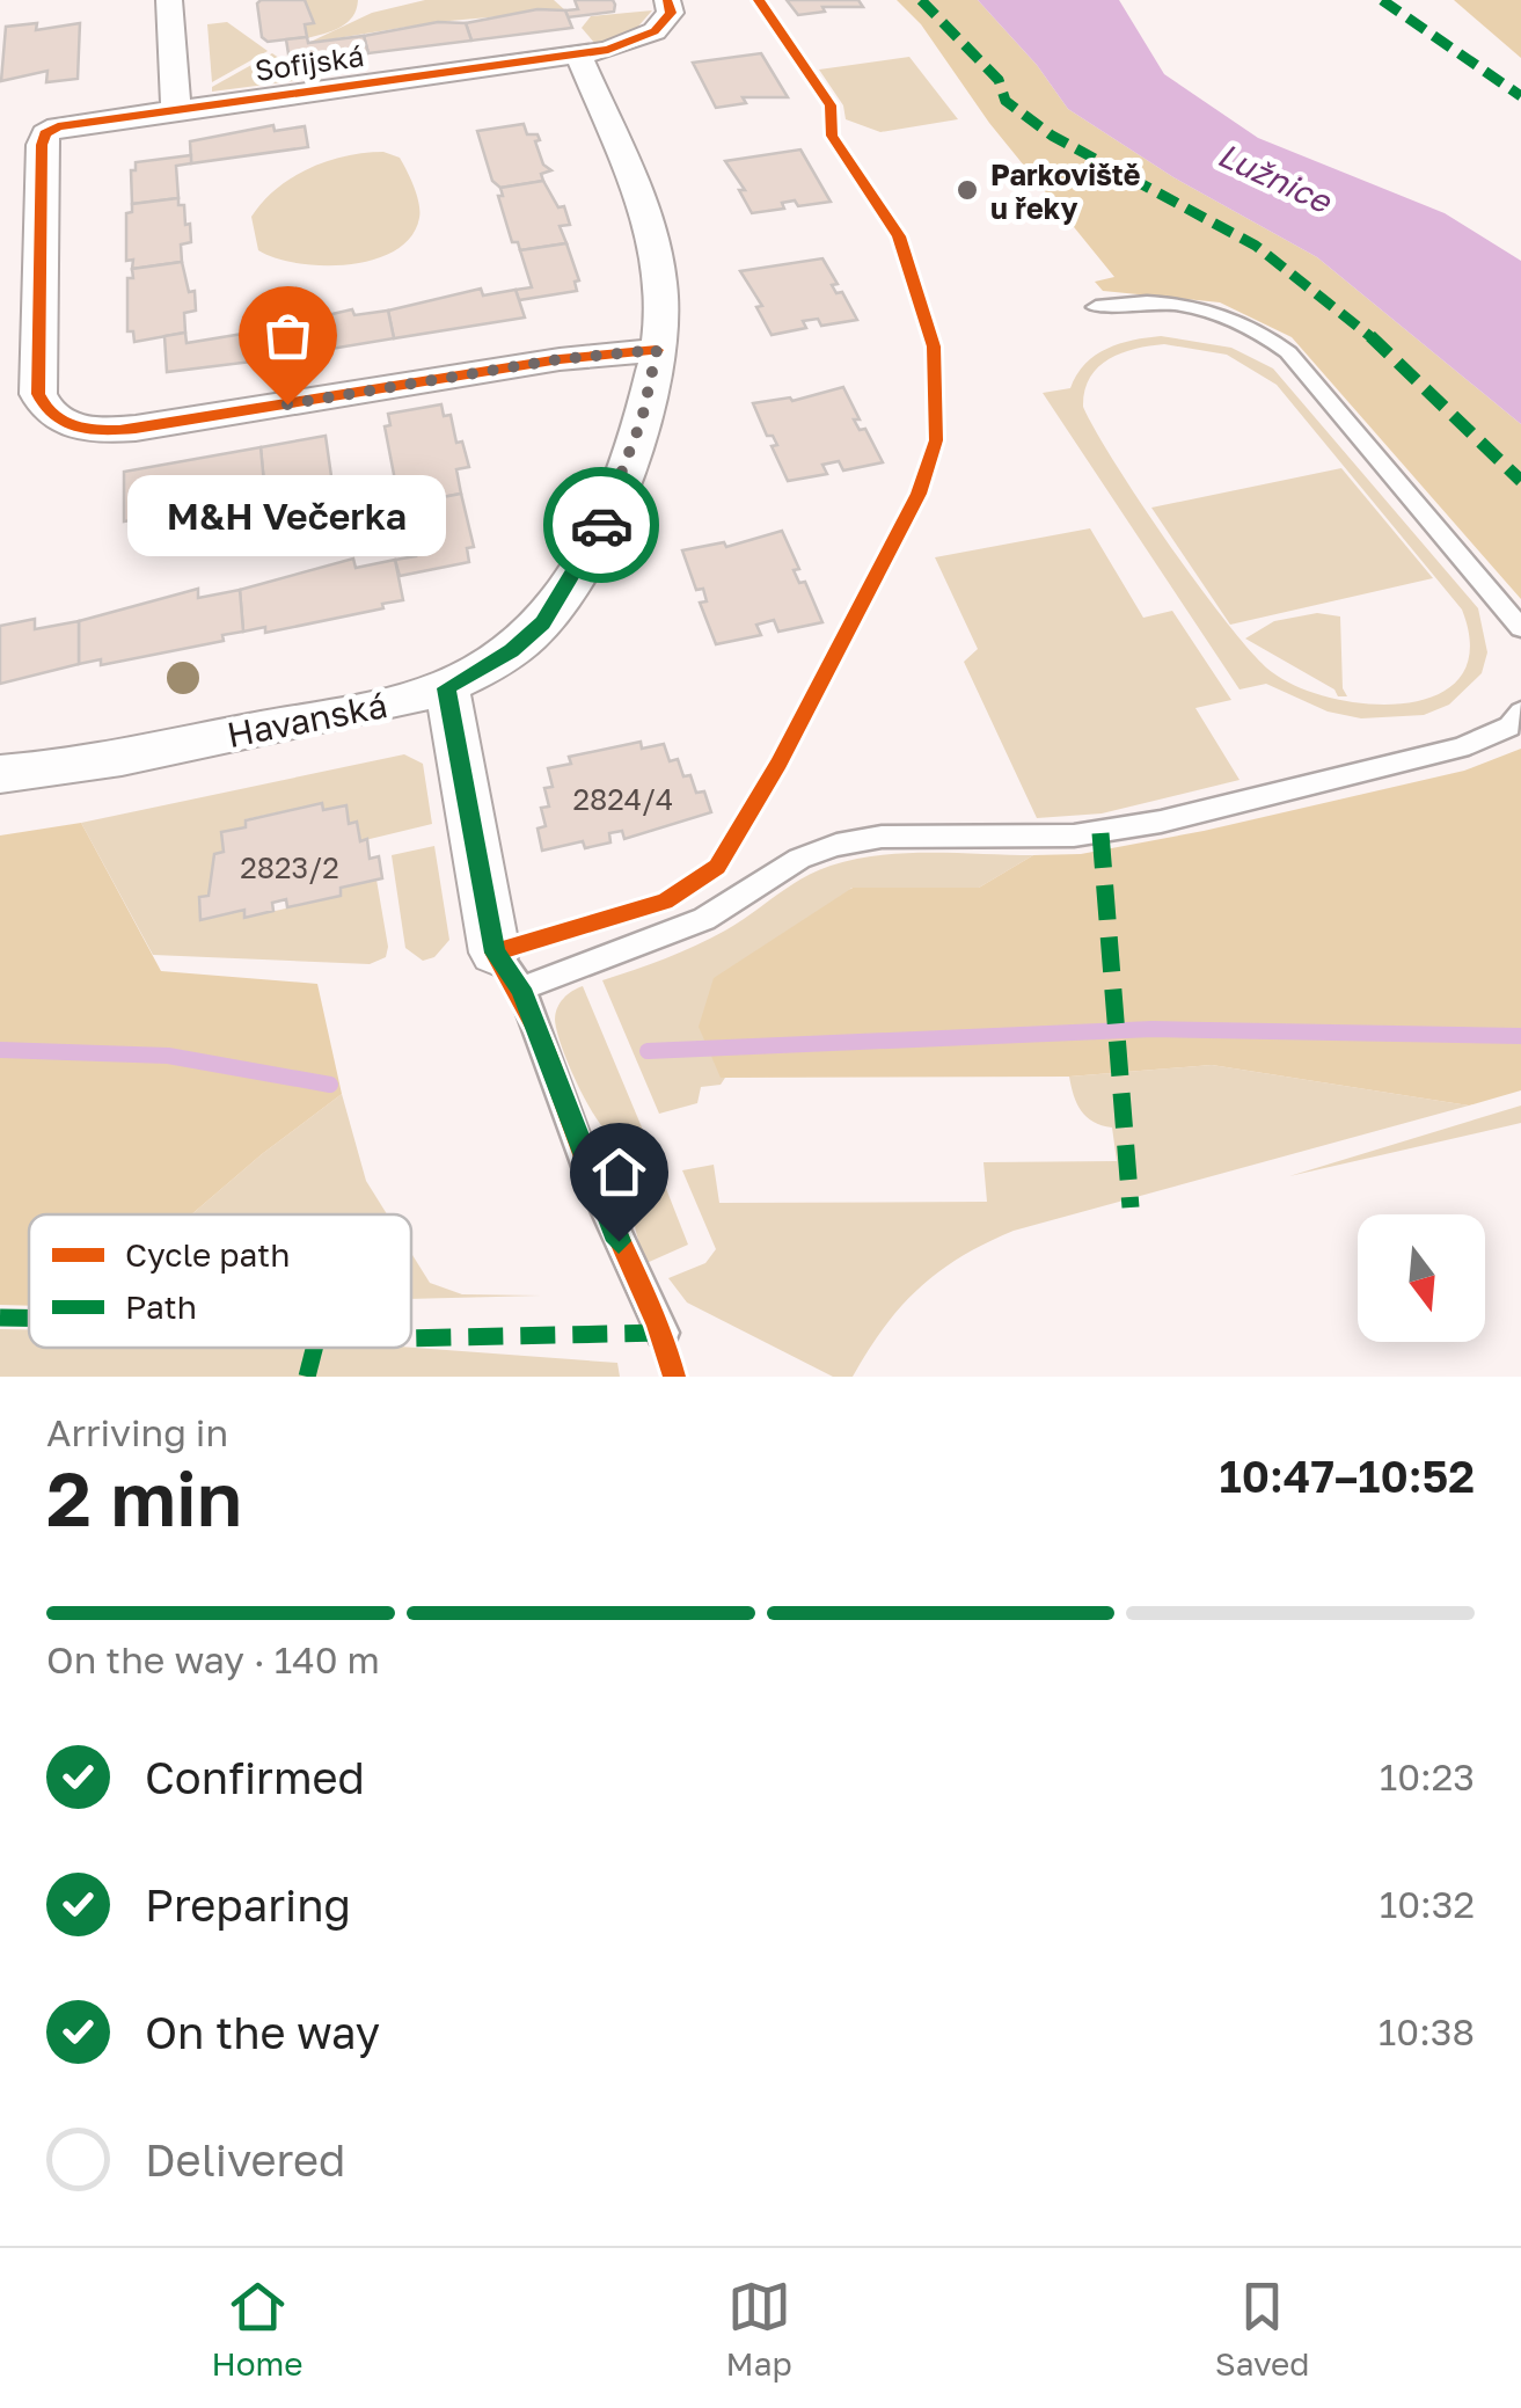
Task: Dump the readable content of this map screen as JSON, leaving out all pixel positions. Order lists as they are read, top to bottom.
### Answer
{
  "streets": {
    "street": ["Sofijská", "Havanská"]
  },
  "crossings": [
    ["Sofijská", "Havanská"]
  ],
  "water": ["Lužnice"],
  "places": ["Parkoviště u řeky", "M&H Večerka"],
  "house_numbers": ["2824/4", "2823/2"],
  "legend": ["Cycle path", "Path"],
  "north": "bottom",
  "page": {
    "bubble": "M&H Večerka",
    "heading": ["2 min", "Arriving in", "10:47–10:52"],
    "bar": "On the way · 140 m",
    "list": [
      ["Confirmed", "10:23"],
      ["Preparing", "10:32"],
      ["On the way", "10:38"],
      "Delivered"
    ],
    "tabs": ["Home", "Map", "Saved"]
  }
}
